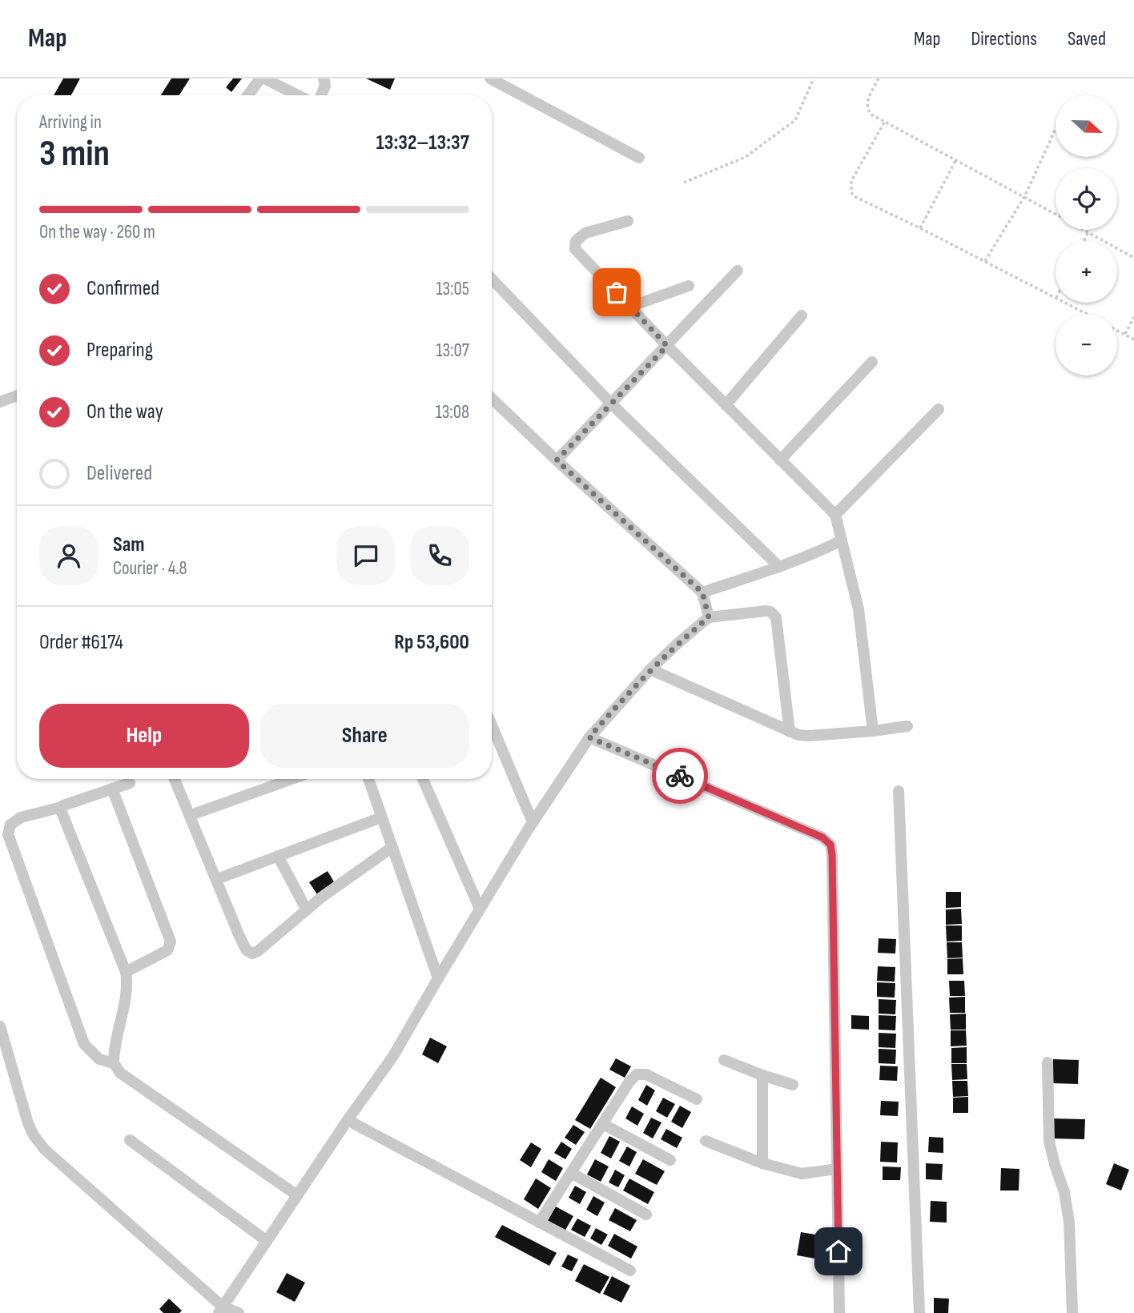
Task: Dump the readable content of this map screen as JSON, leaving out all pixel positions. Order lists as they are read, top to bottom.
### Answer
{
  "north": "right",
  "page": {
    "header": "Map",
    "nav": ["Map", "Directions", "Saved"],
    "map_buttons": ["+", "−"],
    "heading": ["3 min", "Arriving in", "13:32–13:37"],
    "panel": [
      "Sam",
      "Courier · 4.8",
      "Order #6174",
      "Rp 53,600"
    ],
    "bar": "On the way · 260 m",
    "list": [
      ["Confirmed", "13:05"],
      ["Preparing", "13:07"],
      ["On the way", "13:08"],
      "Delivered"
    ],
    "buttons": ["Help", "Share"]
  }
}
